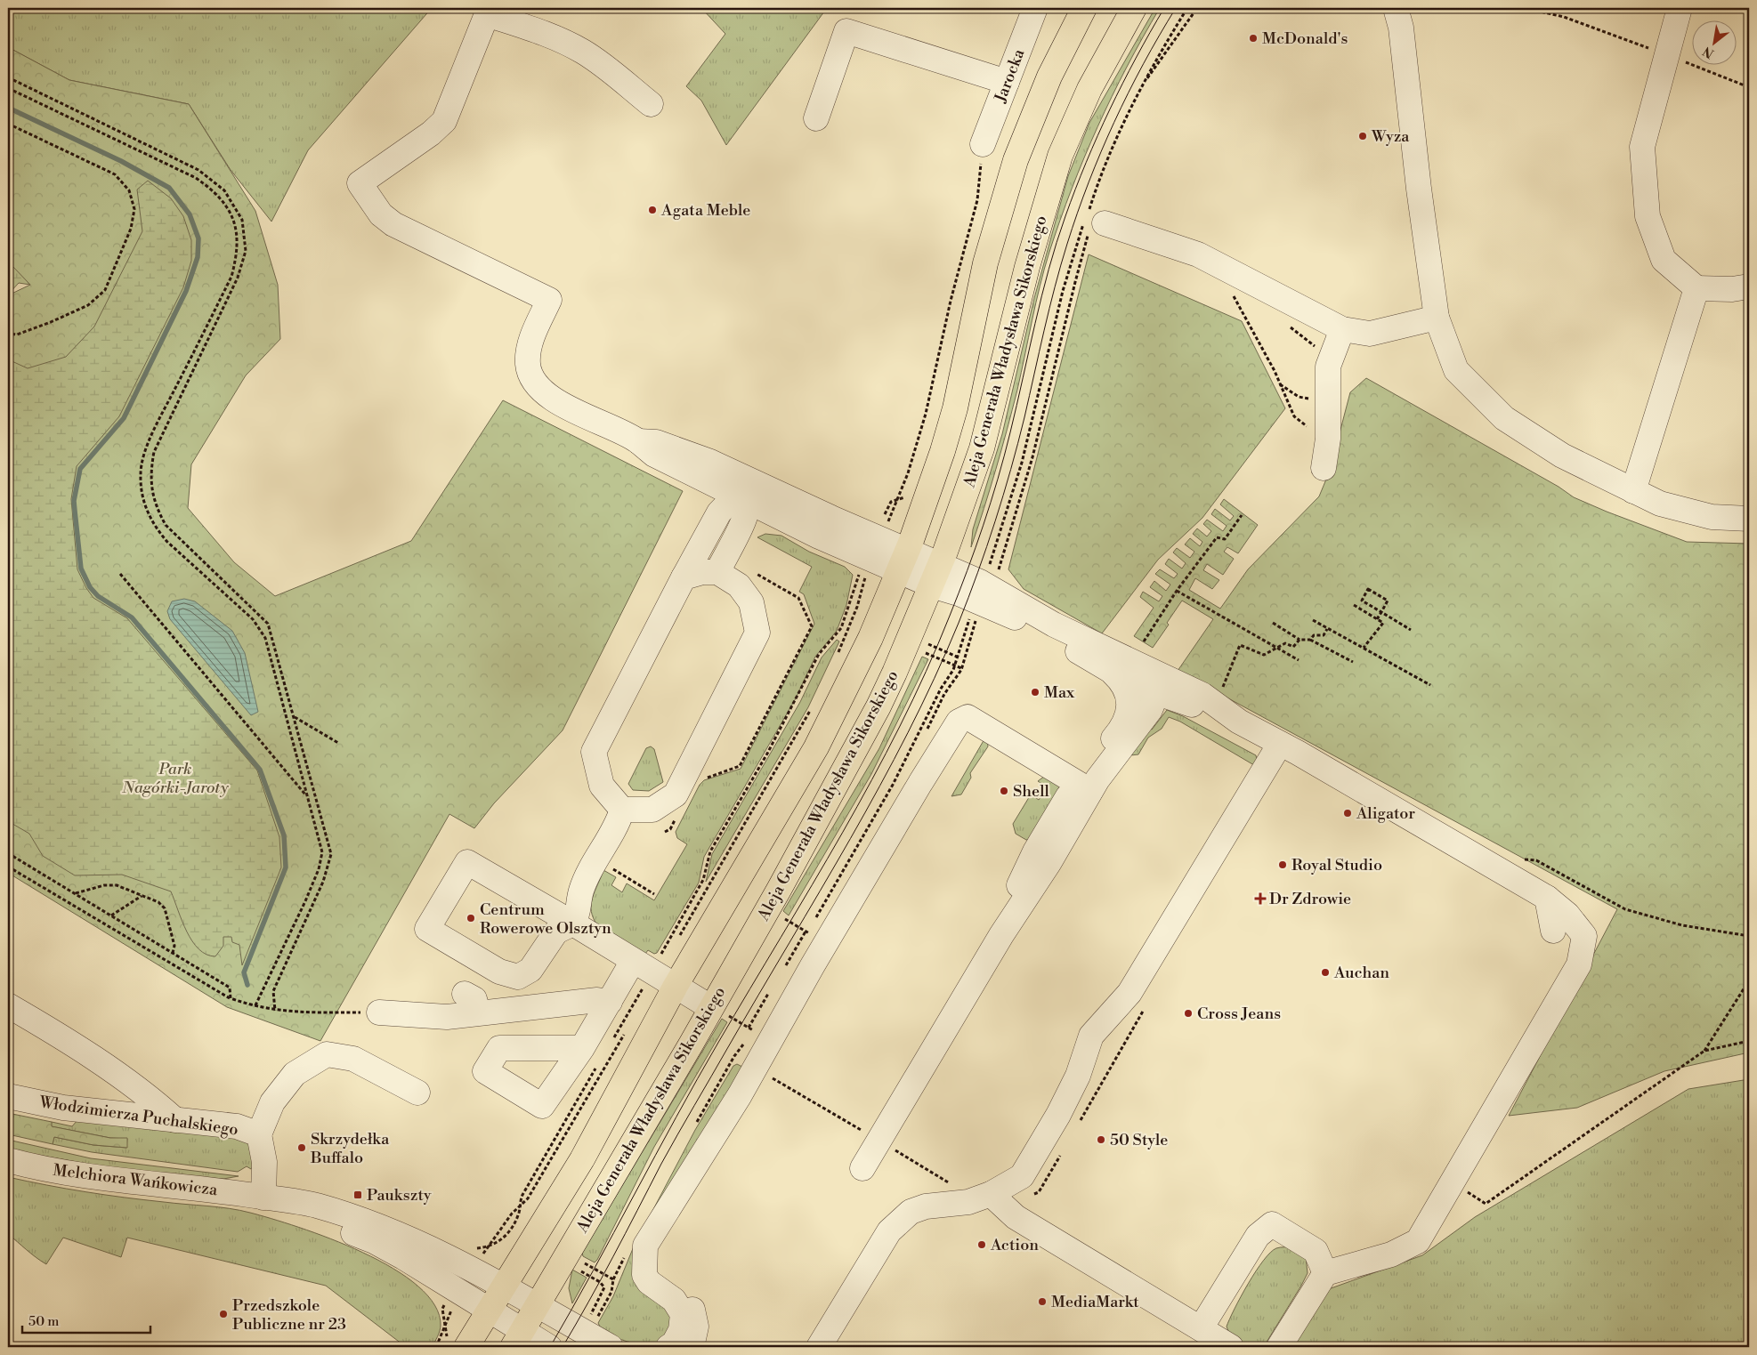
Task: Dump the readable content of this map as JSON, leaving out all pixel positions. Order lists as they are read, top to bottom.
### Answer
{
  "streets": {
    "main road": ["Aleja Generała Władysława Sikorskiego"],
    "street": ["Jarocka", "Włodzimierza Puchalskiego", "Melchiora Wańkowicza"]
  },
  "crossings": [
    ["Aleja Generała Władysława Sikorskiego", "Melchiora Wańkowicza"],
    ["Włodzimierza Puchalskiego", "Melchiora Wańkowicza"]
  ],
  "parks": ["Park Nagórki-Jaroty"],
  "places": {
    "other": [
      "McDonald's",
      "Wyza",
      "Agata Meble",
      "Max",
      "Shell",
      "Aligator",
      "Royal Studio",
      "Centrum Rowerowe Olsztyn",
      "Auchan",
      "Cross Jeans",
      "50 Style",
      "Skrzydełka Buffalo",
      "Action",
      "MediaMarkt",
      "Przedszkole Publiczne nr 23"
    ],
    "health": ["Dr Zdrowie"],
    "transit": ["Paukszty"]
  },
  "scale_bar": "50 m",
  "north": "bottom left"
}
